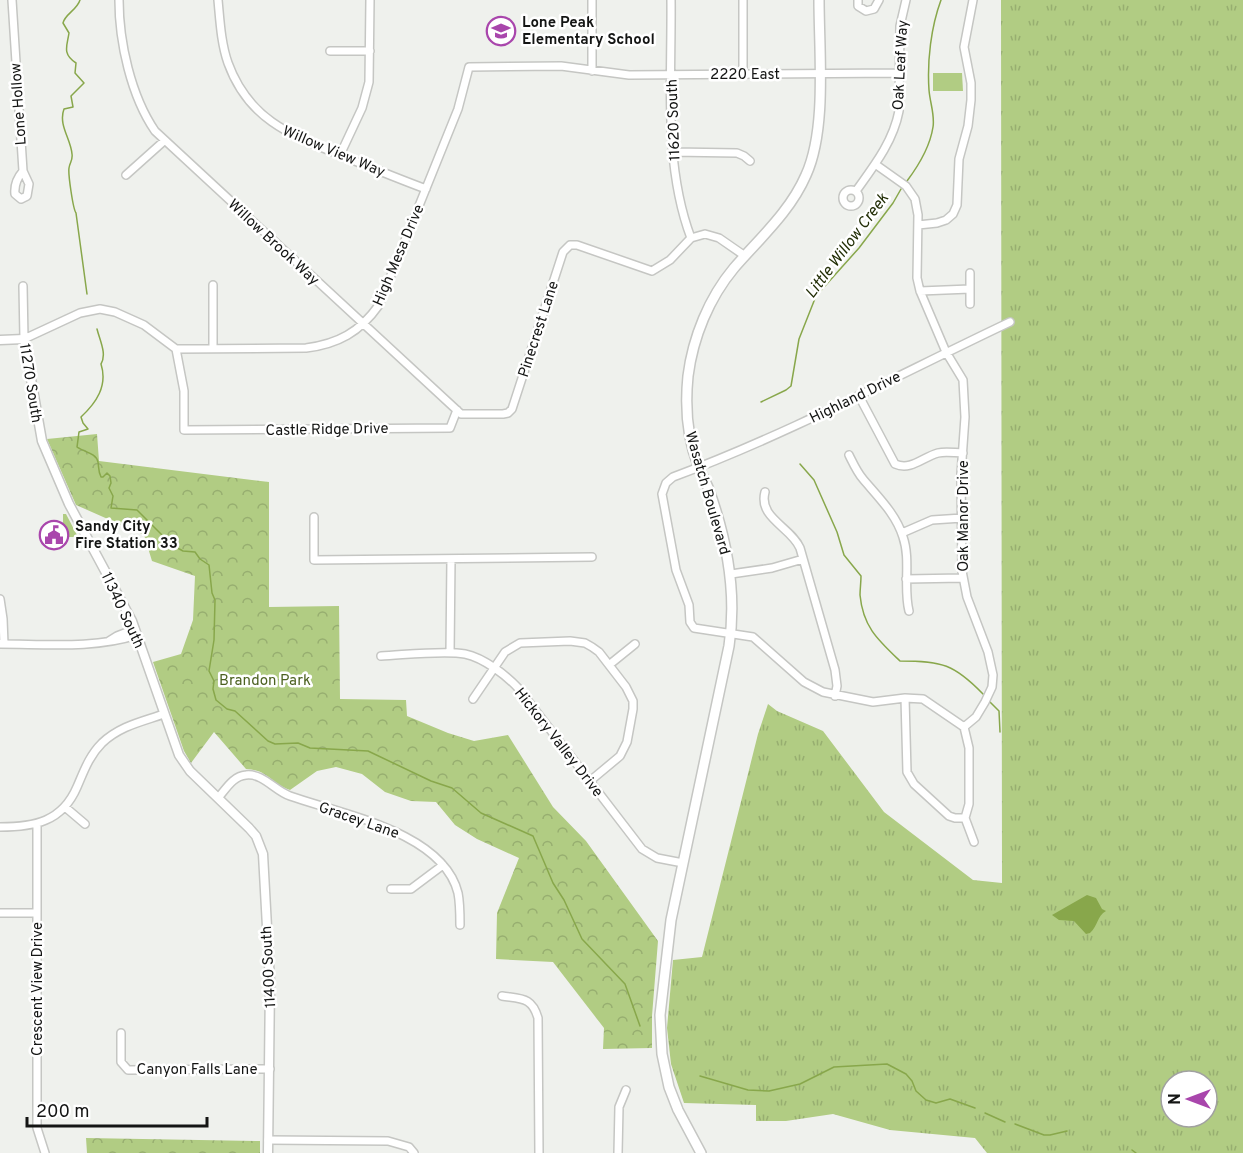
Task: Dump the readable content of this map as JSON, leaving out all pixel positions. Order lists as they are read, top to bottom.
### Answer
{
  "streets": {
    "main road": ["Wasatch Boulevard"],
    "street": [
      "Oak Leaf Way",
      "2220 East",
      "Lone Hollow",
      "11620 South",
      "Willow View Way",
      "Willow Brook Way",
      "High Mesa Drive",
      "Pinecrest Lane",
      "11270 South",
      "Highland Drive",
      "Castle Ridge Drive",
      "Oak Manor Drive",
      "11340 South",
      "Hickory Valley Drive",
      "Gracey Lane",
      "11400 South",
      "Crescent View Drive",
      "Canyon Falls Lane"
    ]
  },
  "crossings": [
    ["Oak Leaf Way", "2220 East"],
    ["Oak Leaf Way", "Oak Manor Drive"],
    ["2220 East", "11620 South"],
    ["2220 East", "High Mesa Drive"],
    ["2220 East", "Wasatch Boulevard"],
    ["11620 South", "High Mesa Drive"],
    ["11620 South", "Pinecrest Lane"],
    ["Willow View Way", "High Mesa Drive"],
    ["Willow Brook Way", "High Mesa Drive"],
    ["Willow Brook Way", "Pinecrest Lane"],
    ["Willow Brook Way", "Castle Ridge Drive"],
    ["High Mesa Drive", "Castle Ridge Drive"],
    ["Pinecrest Lane", "Castle Ridge Drive"],
    ["11270 South", "11340 South"],
    ["Highland Drive", "Wasatch Boulevard"],
    ["Highland Drive", "Oak Manor Drive"],
    ["Wasatch Boulevard", "Hickory Valley Drive"],
    ["11340 South", "Gracey Lane"],
    ["11340 South", "11400 South"],
    ["Gracey Lane", "11400 South"],
    ["11400 South", "Canyon Falls Lane"]
  ],
  "water": ["Little Willow Creek"],
  "parks": ["Brandon Park"],
  "places": {
    "school or university": ["Lone Peak Elementary School"],
    "public building": ["Sandy City Fire Station 33"]
  },
  "scale_bar": "200 m",
  "north": "left"
}
